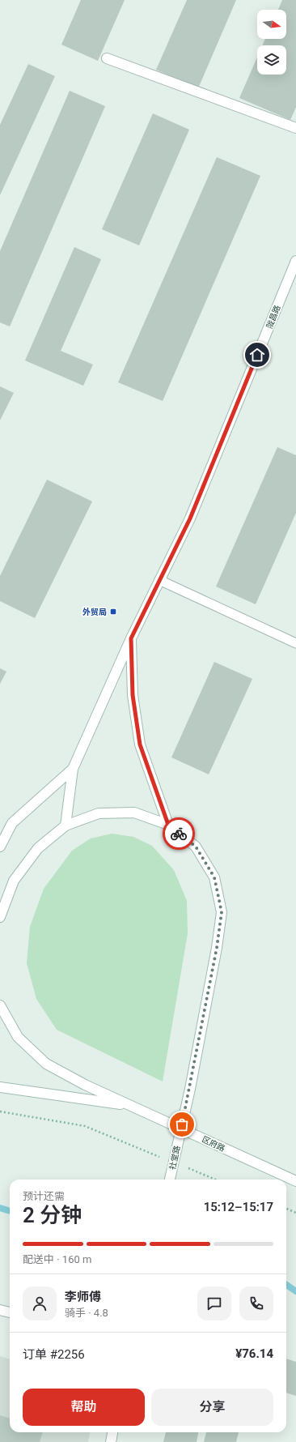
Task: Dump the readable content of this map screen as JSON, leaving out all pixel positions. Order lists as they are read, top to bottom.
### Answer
{
  "streets": {
    "main road": ["陇昌路", "区府路", "社堂路"]
  },
  "places": {
    "transit": ["外贸局"]
  },
  "north": "right",
  "page": {
    "heading": ["2 分钟", "预计还需", "15:12–15:17"],
    "panel": [
      "李师傅",
      "骑手 · 4.8",
      "订单 #2256",
      "¥76.14"
    ],
    "bar": "配送中 · 160 m",
    "buttons": ["帮助", "分享"]
  }
}
